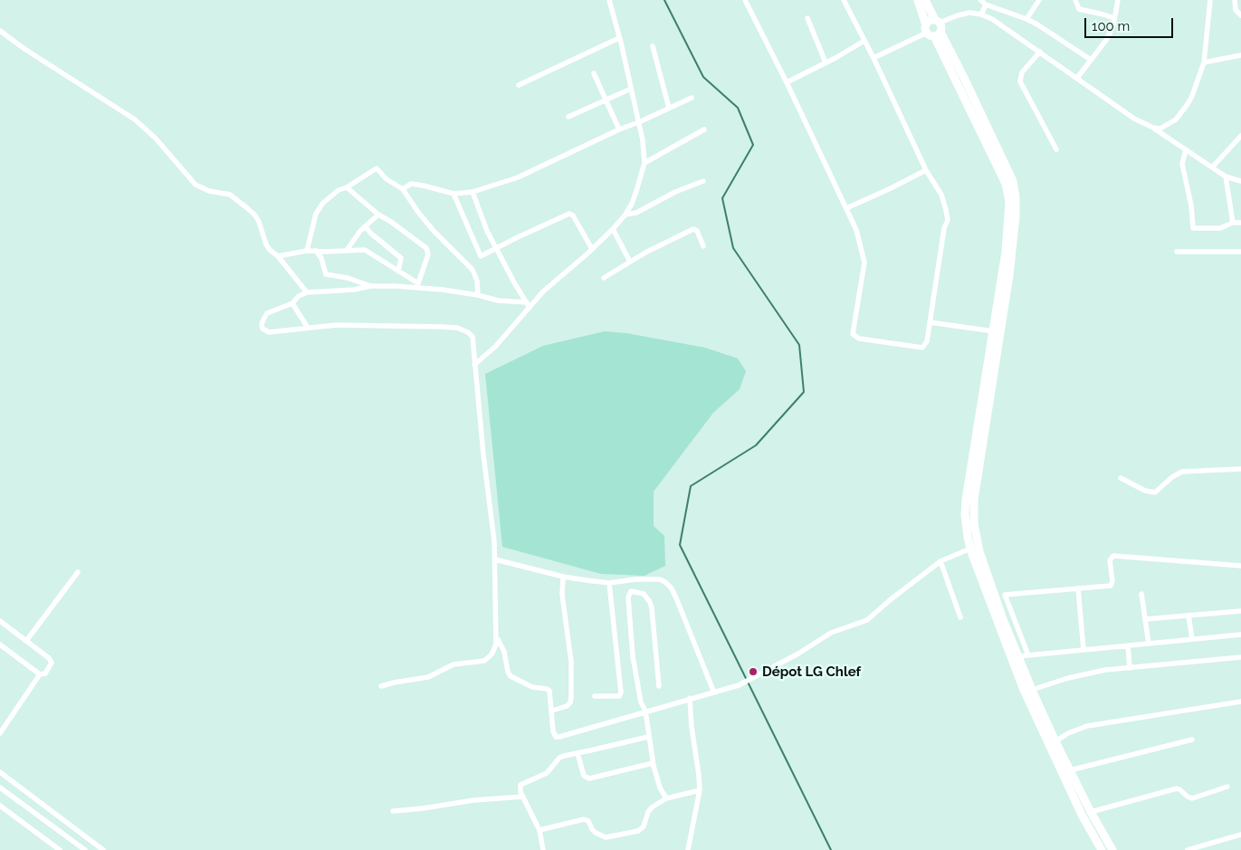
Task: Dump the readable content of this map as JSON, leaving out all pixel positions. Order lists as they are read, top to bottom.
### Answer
{
  "places": ["Dépot LG Chlef"],
  "scale_bar": "100 m"
}
